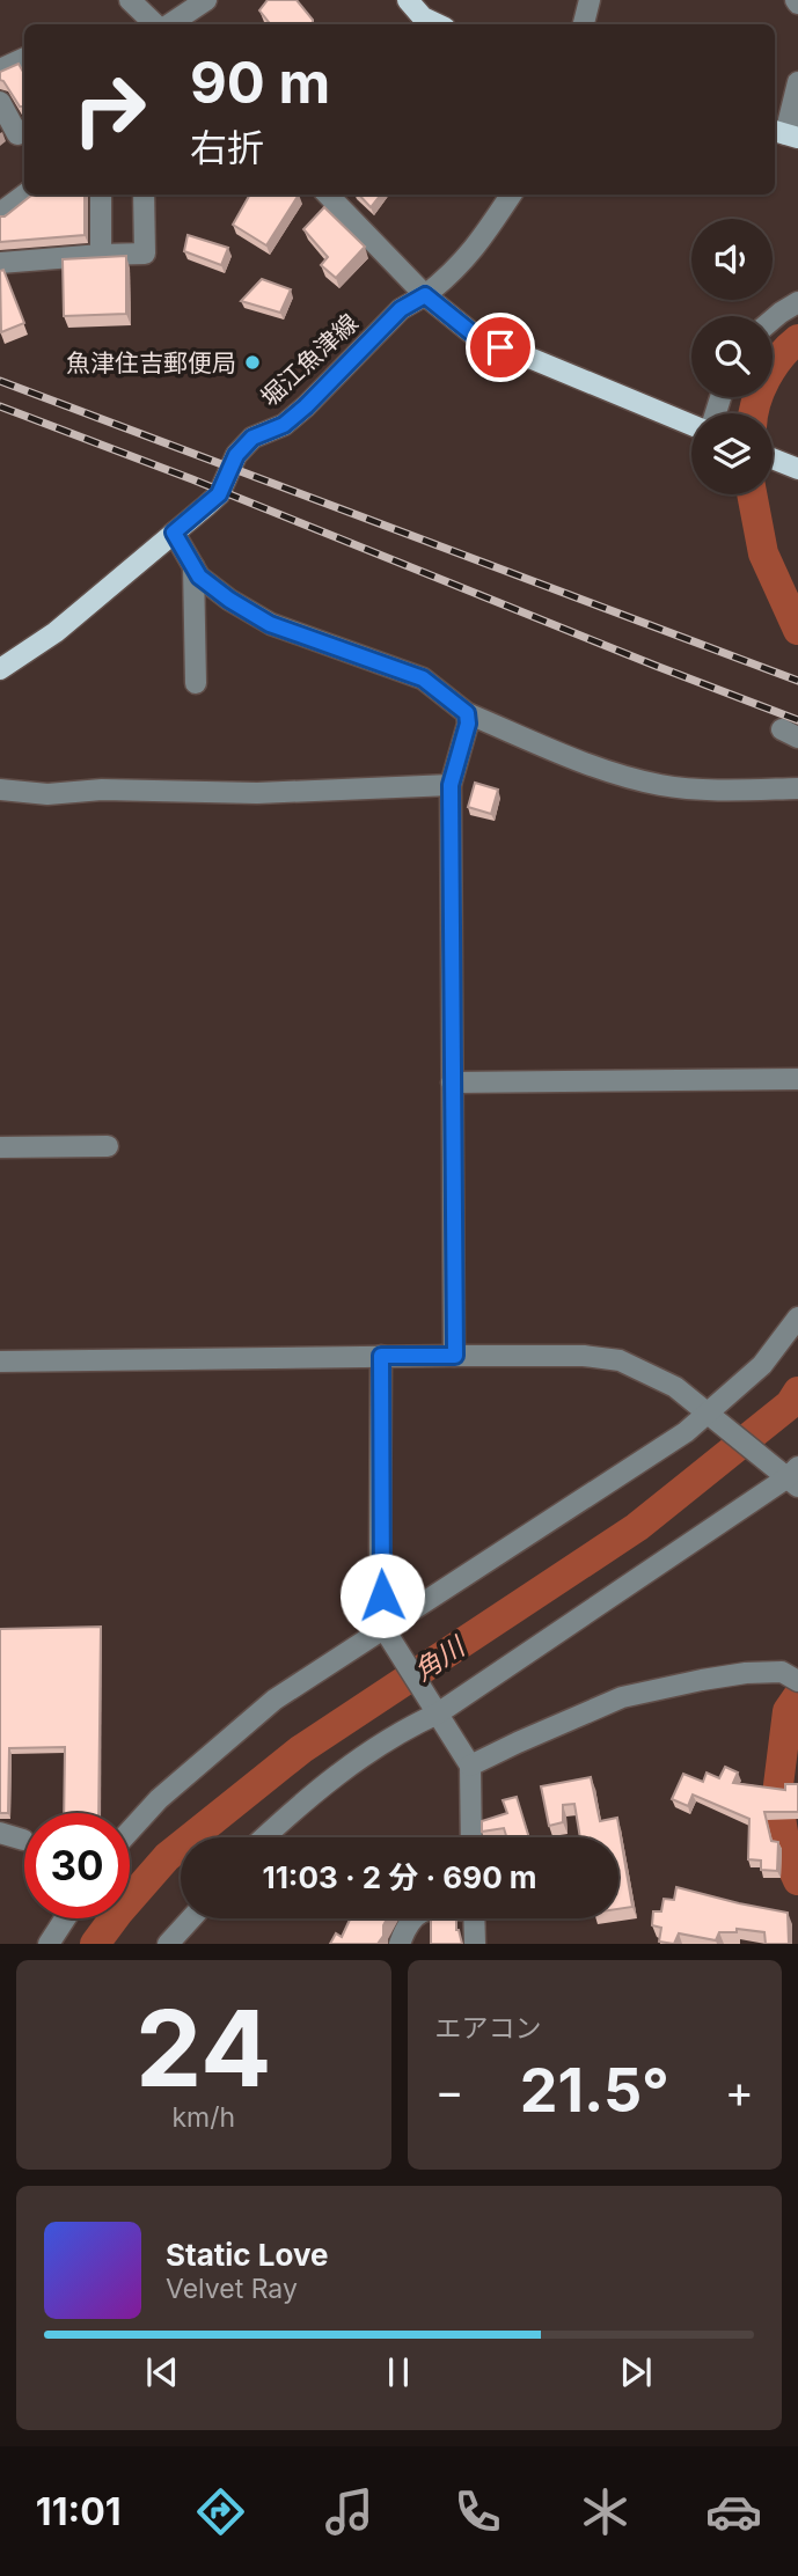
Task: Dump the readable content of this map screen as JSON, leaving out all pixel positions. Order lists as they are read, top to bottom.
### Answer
{
  "streets": {
    "main road": ["堀江魚津線"]
  },
  "water": ["角川"],
  "places": ["魚津住吉郵便局"],
  "page": {
    "turn": ["90 m", "右折"],
    "limit": "30",
    "trip": "11:03 · 2 分 · 690 m",
    "tile": [
      ["24", "km/h"],
      "エアコン"
    ],
    "heat": ["−", "21.5°", "+"],
    "song": ["Static Love", "Velvet Ray"],
    "tabs": "11:01"
  }
}
